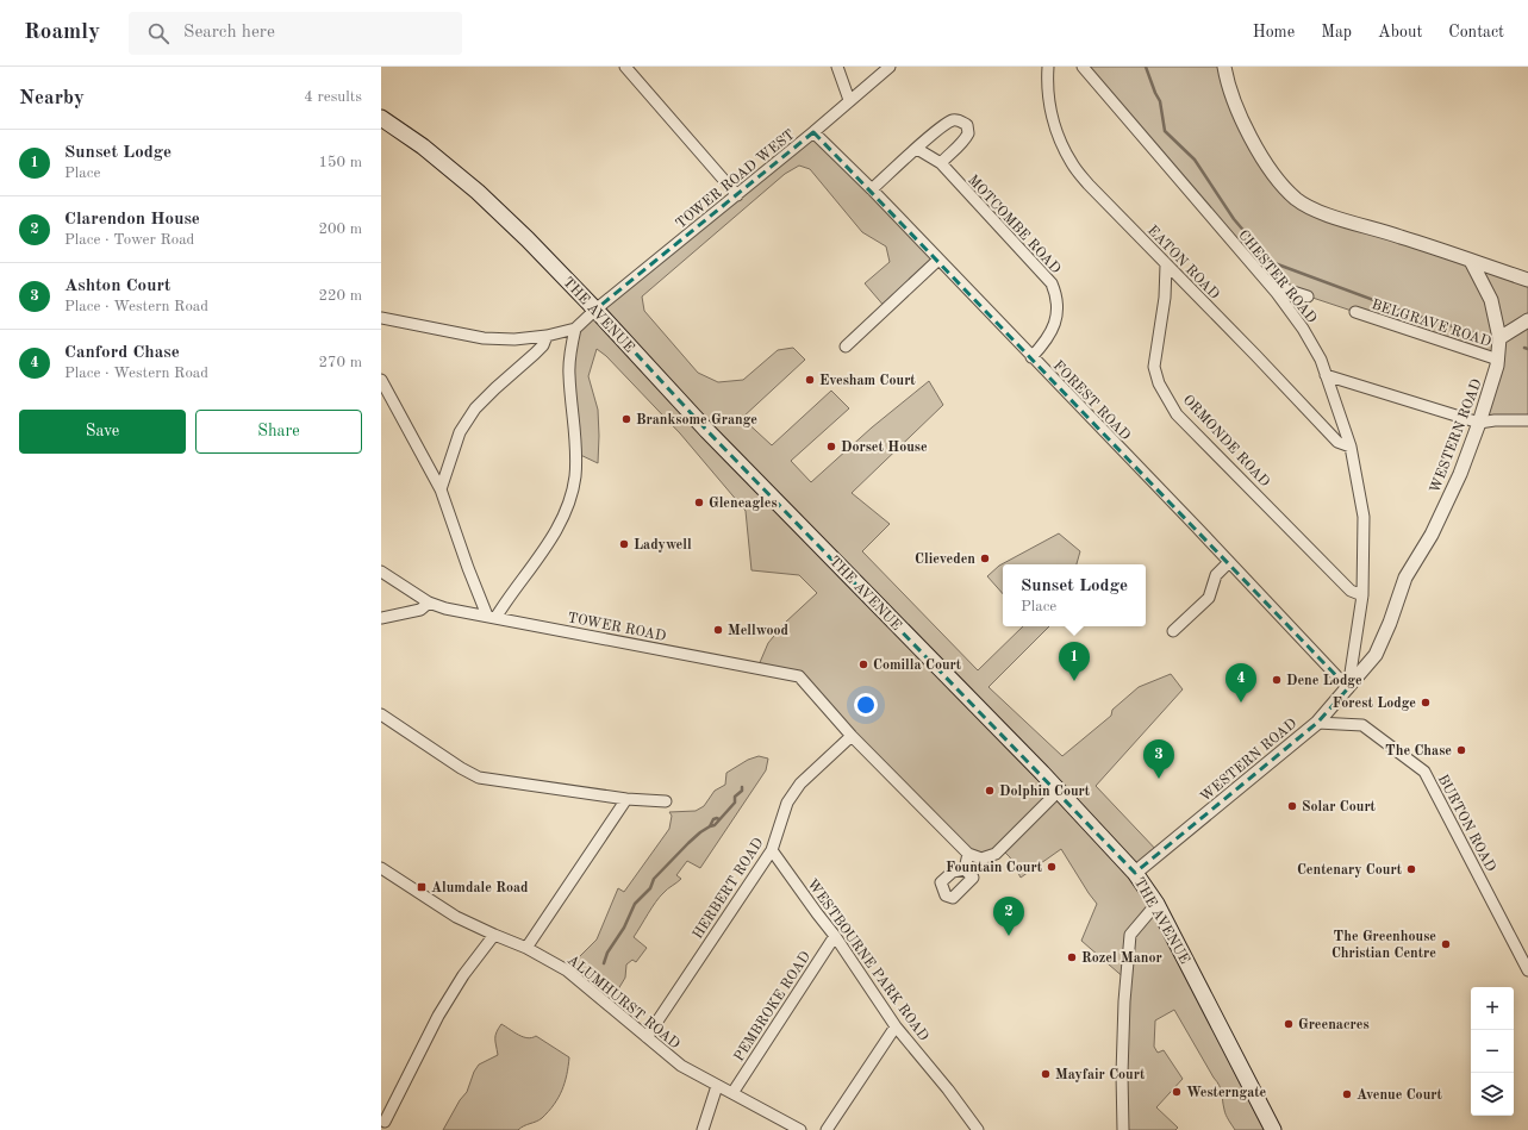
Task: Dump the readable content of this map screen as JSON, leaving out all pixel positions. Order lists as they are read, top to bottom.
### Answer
{
  "streets": {
    "main road": ["THE AVENUE"],
    "street": [
      "TOWER ROAD WEST",
      "MOTCOMBE ROAD",
      "EATON ROAD",
      "CHESTER ROAD",
      "BELGRAVE ROAD",
      "FOREST ROAD",
      "WESTERN ROAD",
      "ORMONDE ROAD",
      "TOWER ROAD",
      "BURTON ROAD",
      "HERBERT ROAD",
      "WESTBOURNE PARK ROAD",
      "ALUMHURST ROAD",
      "PEMBROKE ROAD"
    ]
  },
  "crossings": [
    ["TOWER ROAD WEST", "THE AVENUE"],
    ["TOWER ROAD WEST", "FOREST ROAD"],
    ["MOTCOMBE ROAD", "FOREST ROAD"],
    ["EATON ROAD", "CHESTER ROAD"],
    ["EATON ROAD", "ORMONDE ROAD"],
    ["CHESTER ROAD", "FOREST ROAD"],
    ["CHESTER ROAD", "WESTERN ROAD"],
    ["CHESTER ROAD", "ORMONDE ROAD"],
    ["THE AVENUE", "WESTERN ROAD"],
    ["BELGRAVE ROAD", "WESTERN ROAD"],
    ["FOREST ROAD", "WESTERN ROAD"],
    ["WESTERN ROAD", "BURTON ROAD"],
    ["TOWER ROAD", "HERBERT ROAD"],
    ["HERBERT ROAD", "WESTBOURNE PARK ROAD"],
    ["HERBERT ROAD", "ALUMHURST ROAD"],
    ["WESTBOURNE PARK ROAD", "PEMBROKE ROAD"],
    ["ALUMHURST ROAD", "PEMBROKE ROAD"]
  ],
  "places": {
    "other": [
      "Evesham Court",
      "Branksome Grange",
      "Dorset House",
      "Gleneagles",
      "Ladywell",
      "Clieveden",
      "Mellwood",
      "Comilla Court",
      "Dene Lodge",
      "Forest Lodge",
      "The Chase",
      "Dolphin Court",
      "Solar Court",
      "Fountain Court",
      "Centenary Court",
      "The Greenhouse Christian Centre",
      "Rozel Manor",
      "Greenacres",
      "Mayfair Court",
      "Westerngate",
      "Avenue Court"
    ],
    "transit": ["Alumdale Road"]
  },
  "page": {
    "header": "Roamly",
    "search": "Search here",
    "nav": [
      "Home",
      "Map",
      "About",
      "Contact"
    ],
    "heading": ["Nearby", "4 results"],
    "list": [
      {
        "mark": "1",
        "name": "Sunset Lodge",
        "note": "Place",
        "value": "150 m"
      },
      {
        "mark": "2",
        "name": "Clarendon House",
        "note": "Place · Tower Road",
        "value": "200 m"
      },
      {
        "mark": "3",
        "name": "Ashton Court",
        "note": "Place · Western Road",
        "value": "220 m"
      },
      {
        "mark": "4",
        "name": "Canford Chase",
        "note": "Place · Western Road",
        "value": "270 m"
      }
    ],
    "buttons": ["Save", "Share"],
    "popup": ["Sunset Lodge", "Place"],
    "pins": [
      "1",
      "4",
      "3",
      "2"
    ],
    "map_buttons": ["+", "−"]
  }
}
